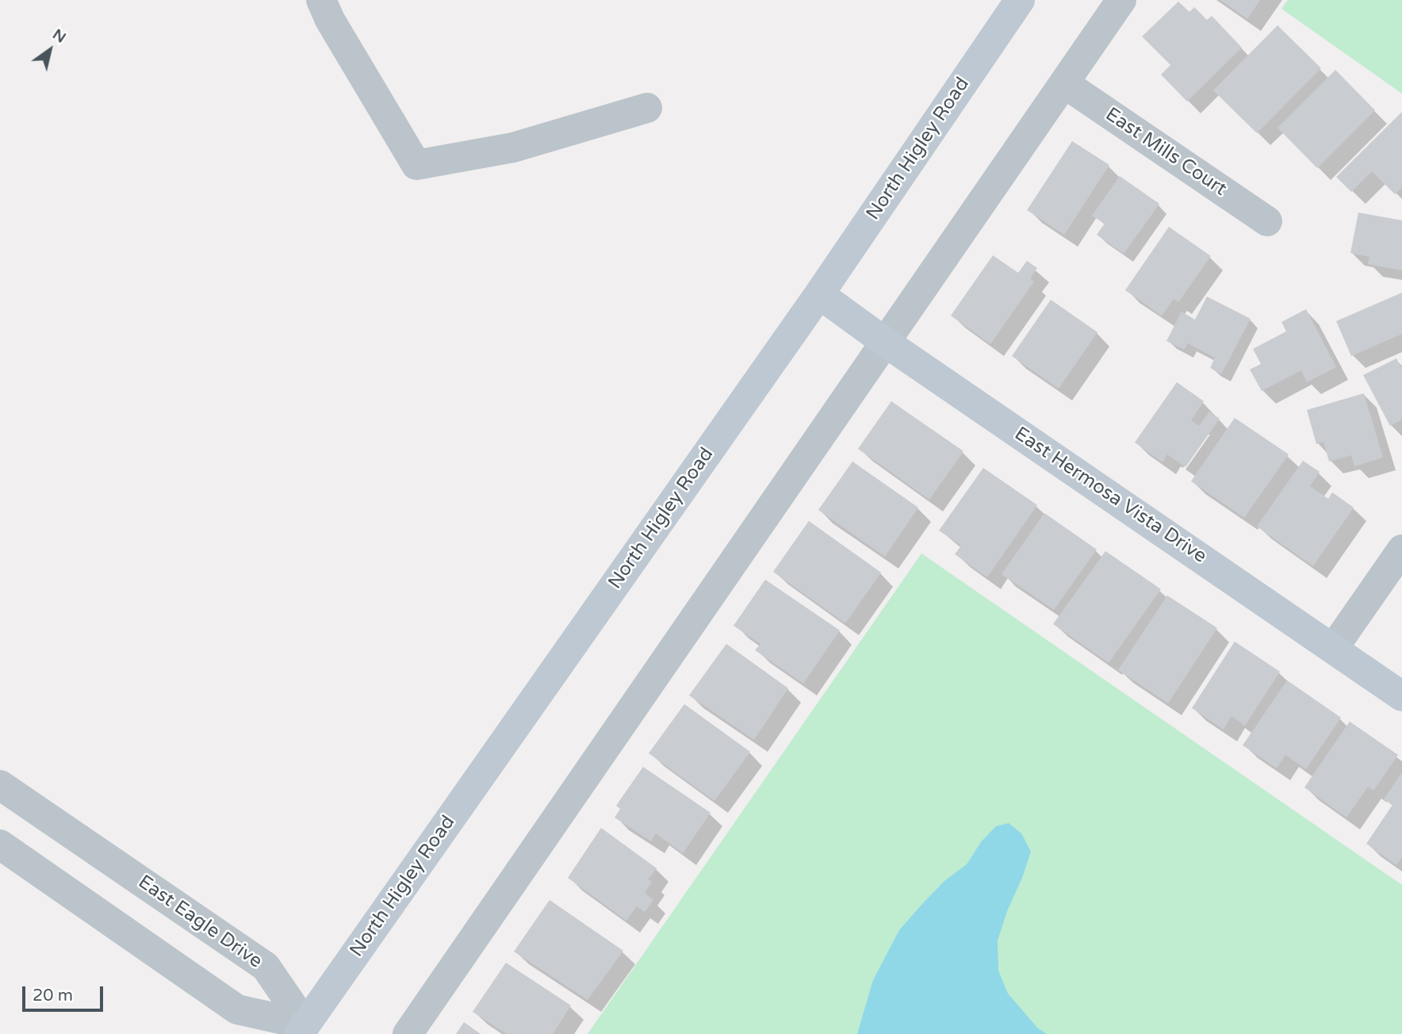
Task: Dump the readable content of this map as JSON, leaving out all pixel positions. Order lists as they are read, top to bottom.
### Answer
{
  "streets": {
    "main road": ["North Higley Road", "East Hermosa Vista Drive"],
    "street": ["East Mills Court", "East Eagle Drive"]
  },
  "crossings": [
    ["North Higley Road", "East Hermosa Vista Drive"],
    ["North Higley Road", "East Eagle Drive"]
  ],
  "scale_bar": "20 m",
  "north": "top right"
}
